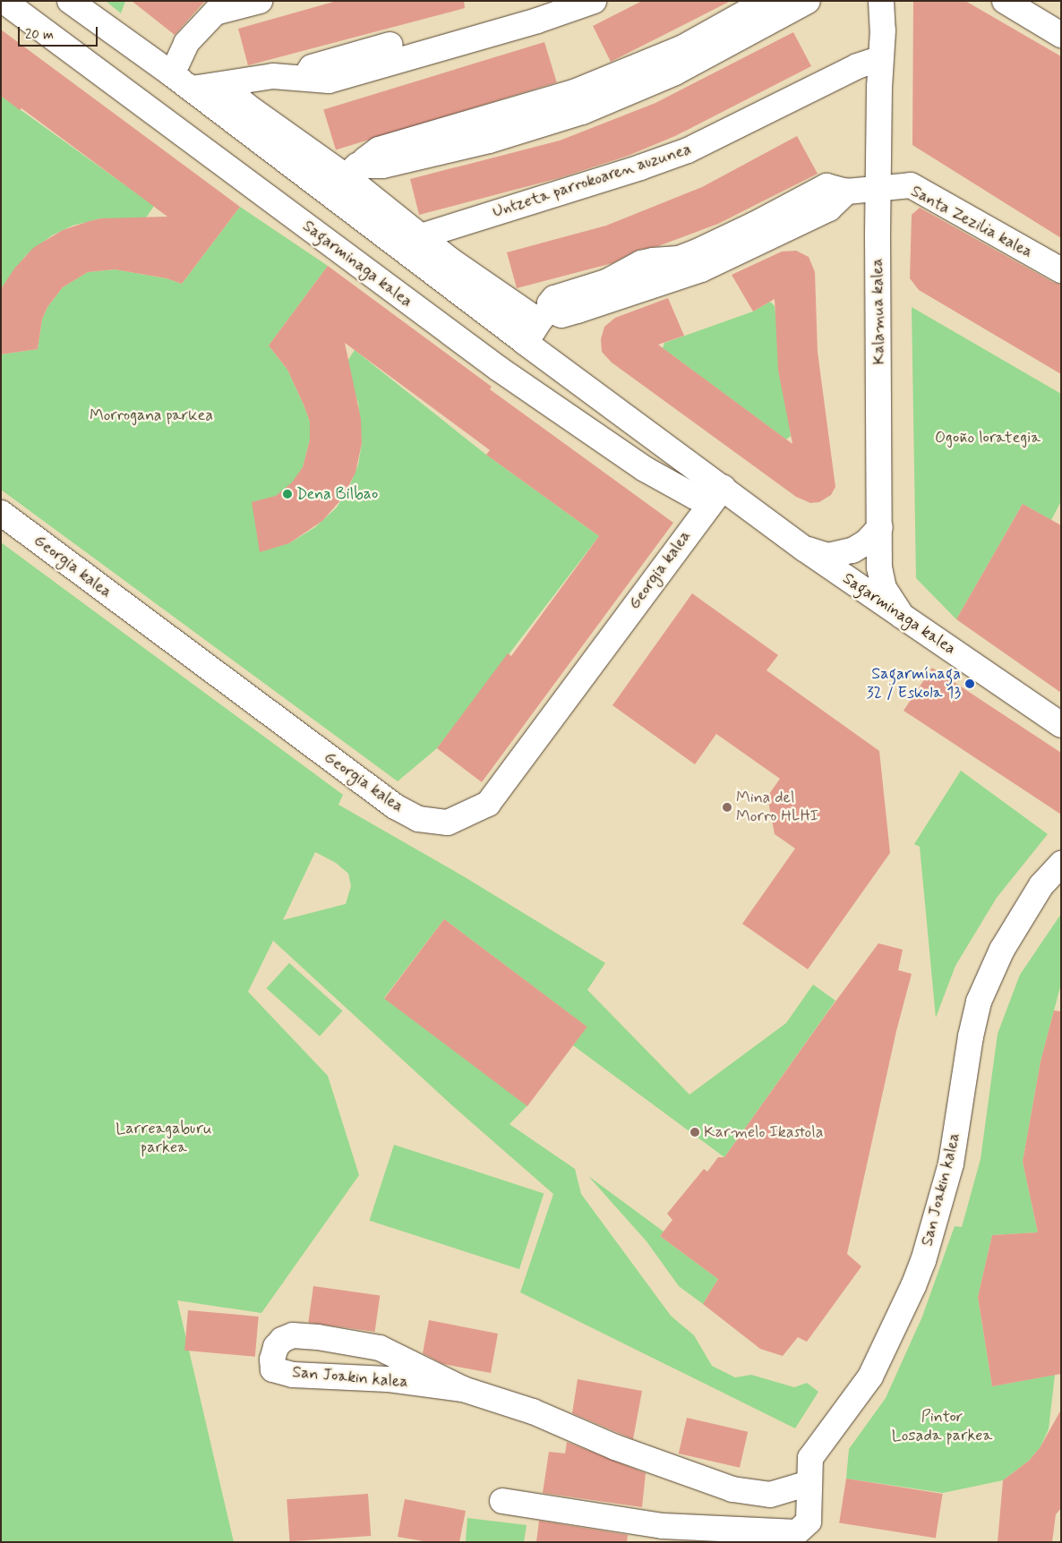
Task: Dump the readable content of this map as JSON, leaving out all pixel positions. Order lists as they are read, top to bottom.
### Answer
{
  "streets": {
    "street": [
      "Untzeta parrokoaren auzunea",
      "Santa Zezilia kalea",
      "Sagarminaga kalea",
      "Kalamua kalea",
      "Georgia kalea",
      "San Joakin kalea"
    ]
  },
  "crossings": [
    ["Untzeta parrokoaren auzunea", "Kalamua kalea"],
    ["Santa Zezilia kalea", "Kalamua kalea"],
    ["Sagarminaga kalea", "Kalamua kalea"],
    ["Sagarminaga kalea", "Georgia kalea"]
  ],
  "parks": [
    "Morrogana parkea",
    "Ogoño lorategia",
    "Larreagaburu parkea",
    "Pintor Losada parkea"
  ],
  "places": [
    "Dena Bilbao",
    "Sagarmínaga 32 / Eskola 13",
    "Mina del Morro HLHI",
    "Karmelo Ikastola"
  ],
  "scale_bar": "20 m"
}
